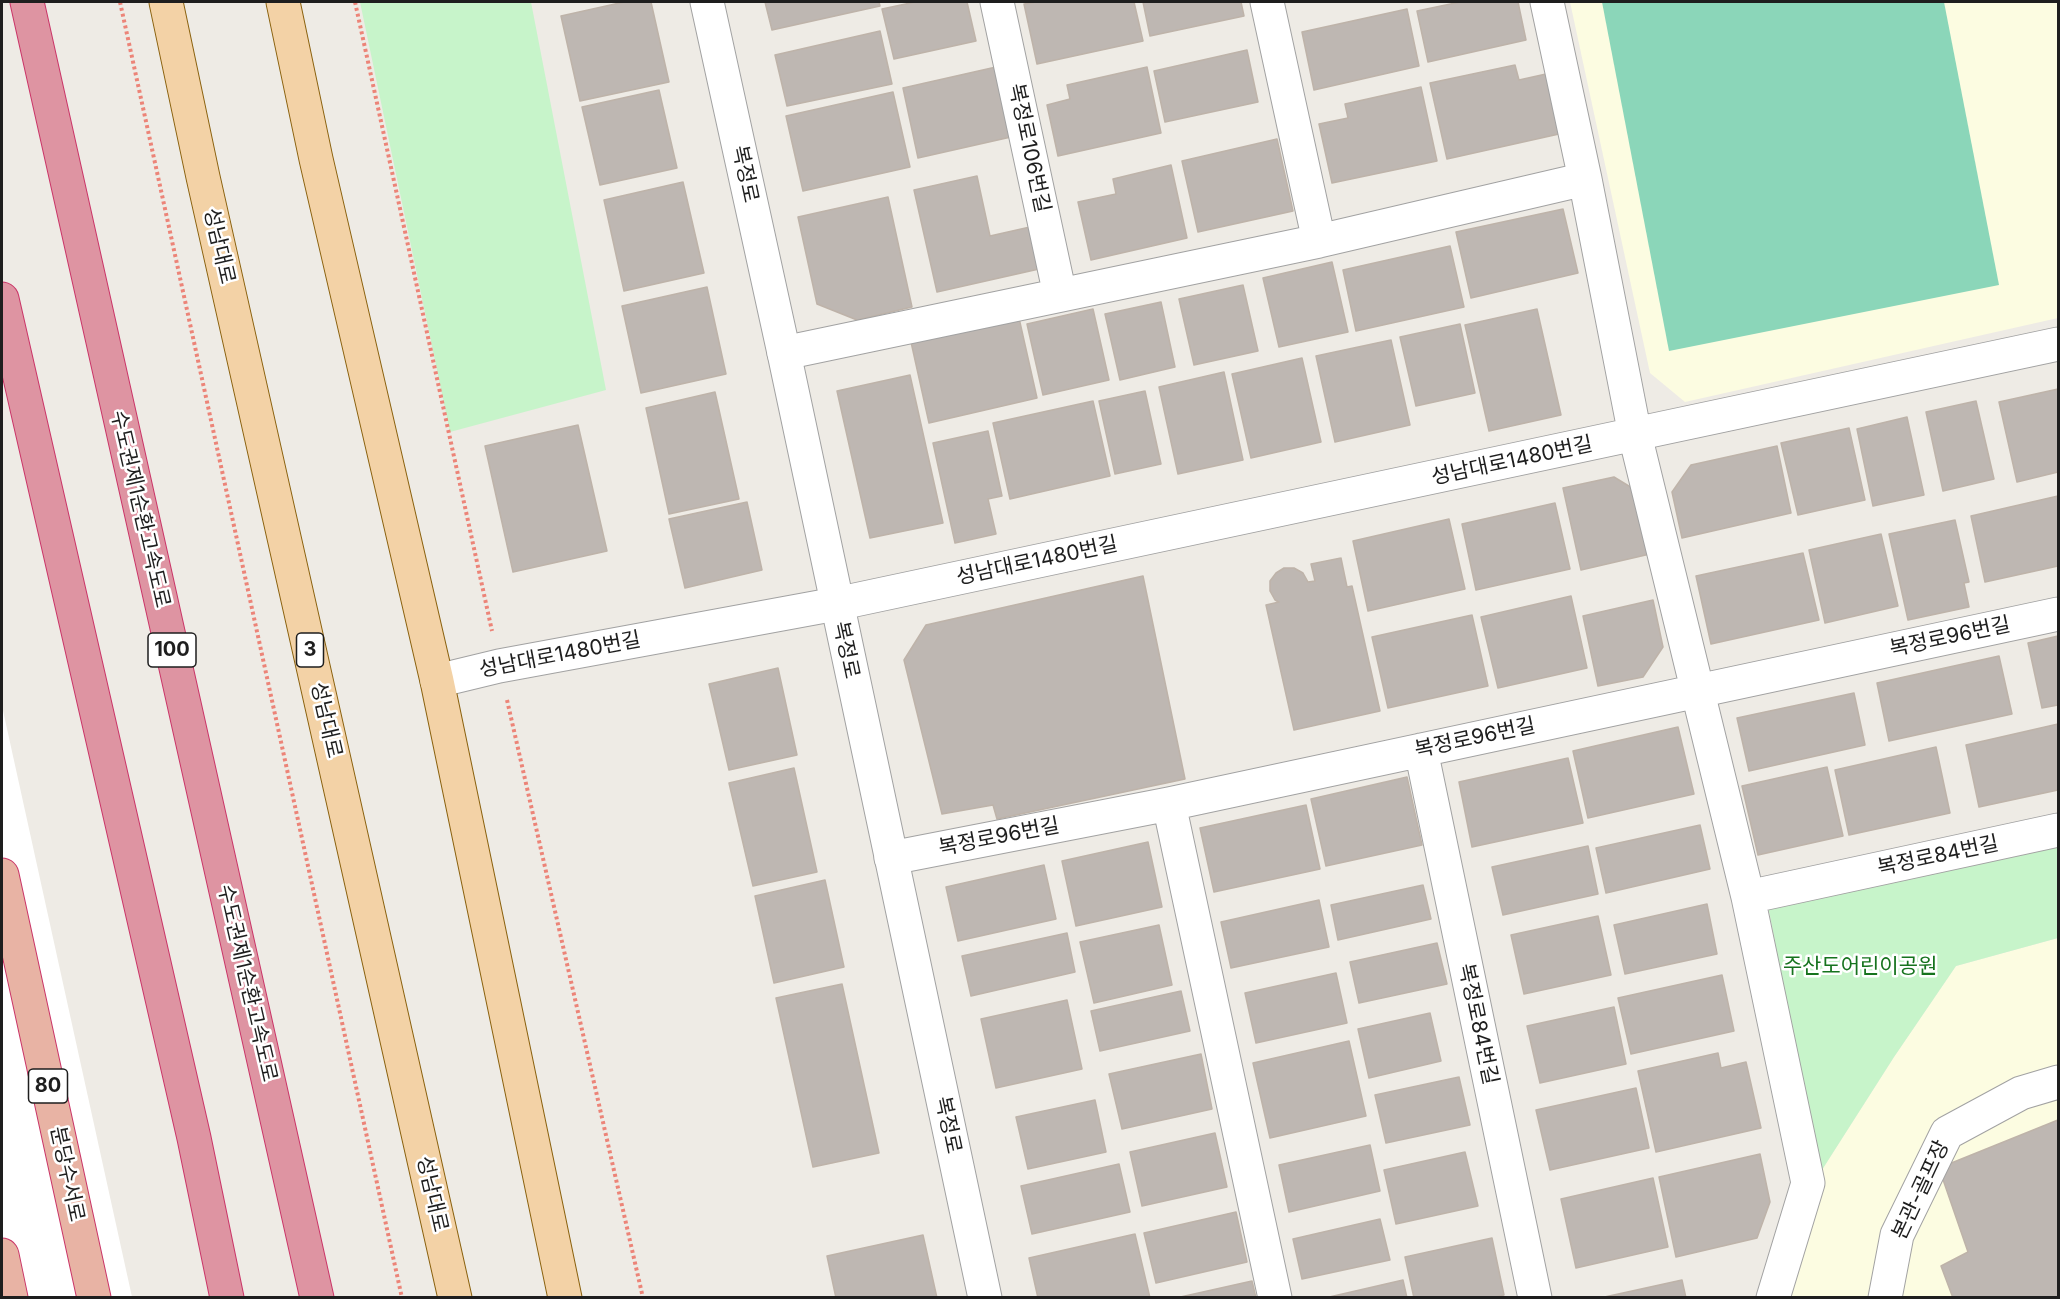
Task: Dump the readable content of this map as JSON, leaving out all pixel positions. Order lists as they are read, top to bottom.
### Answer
{
  "streets": {
    "highway": [
      "수도권제1순환고속도로",
      "100",
      "80",
      "분당수서로"
    ],
    "main road": ["성남대로", "3"],
    "street": [
      "복정로106번길",
      "복정로",
      "성남대로1480번길",
      "복정로96번길",
      "복정로84번길",
      "본관-골프장"
    ]
  },
  "crossings": [
    ["복정로", "성남대로1480번길"],
    ["복정로", "복정로96번길"],
    ["복정로96번길", "복정로84번길"]
  ],
  "parks": ["주산도어린이공원"]
}
